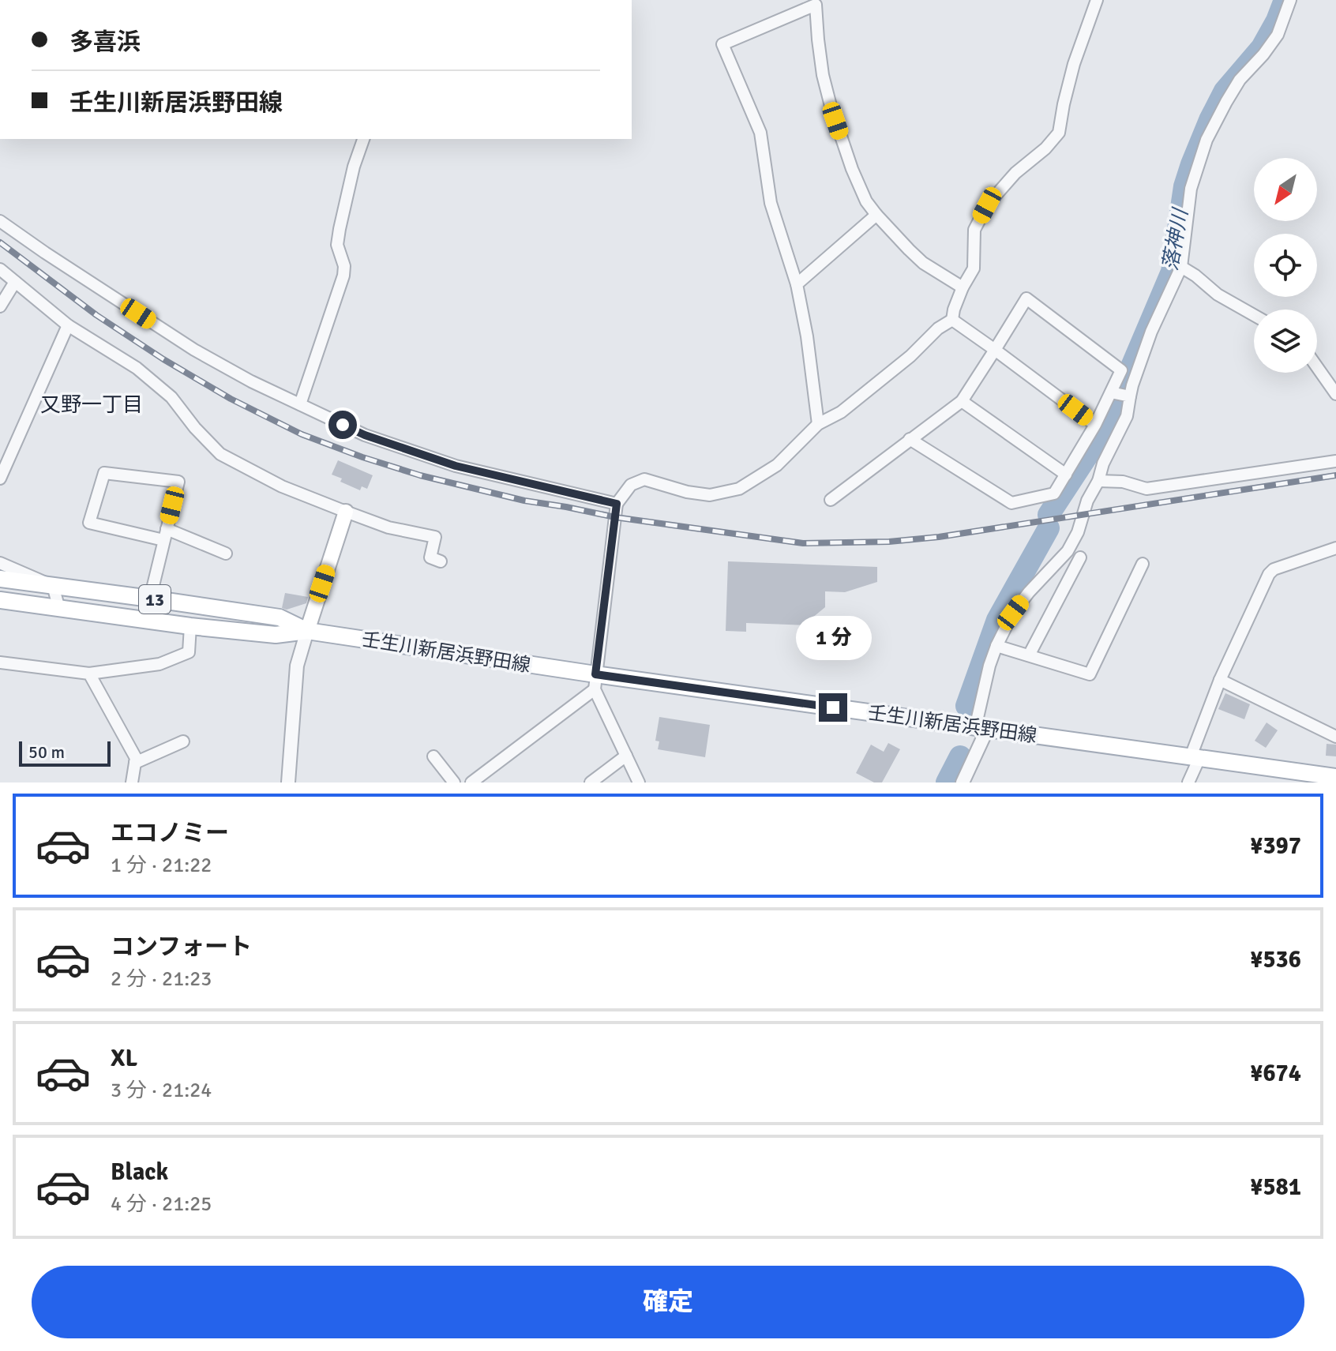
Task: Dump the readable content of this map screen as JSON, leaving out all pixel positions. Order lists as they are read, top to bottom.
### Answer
{
  "streets": {
    "main road": ["13", "壬生川新居浜野田線"]
  },
  "districts": ["又野一丁目"],
  "water": ["落神川"],
  "scale_bar": "50 m",
  "north": "bottom left",
  "page": {
    "banner": ["多喜浜", "壬生川新居浜野田線"],
    "bubble": "1 分",
    "scale": "50 m",
    "list": [
      {
        "name": "エコノミー",
        "note": "1 分 · 21:22",
        "value": "¥397"
      },
      {
        "name": "コンフォート",
        "note": "2 分 · 21:23",
        "value": "¥536"
      },
      {
        "name": "XL",
        "note": "3 分 · 21:24",
        "value": "¥674"
      },
      {
        "name": "Black",
        "note": "4 分 · 21:25",
        "value": "¥581"
      }
    ],
    "buttons": "確定"
  }
}
